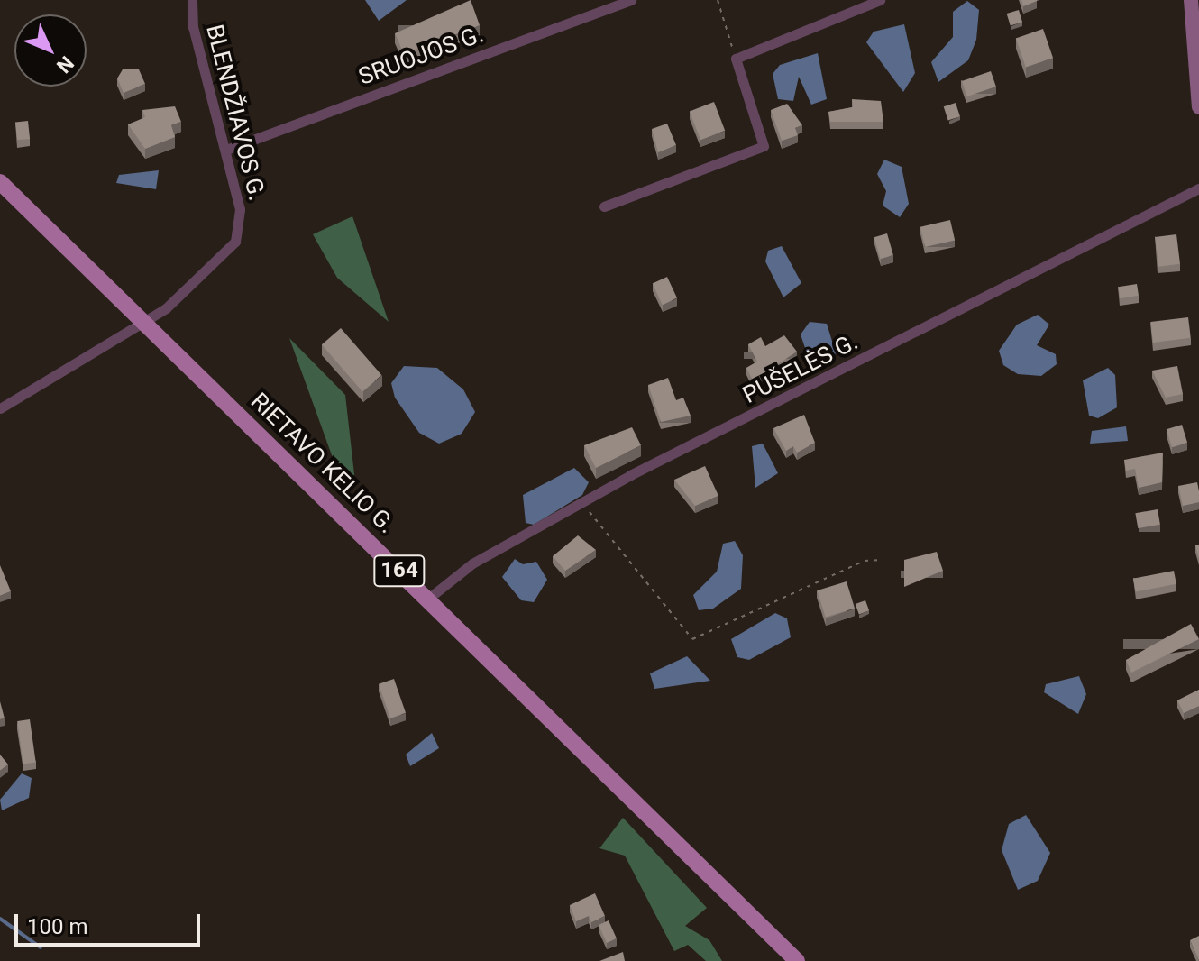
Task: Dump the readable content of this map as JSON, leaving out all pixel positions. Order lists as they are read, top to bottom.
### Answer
{
  "streets": {
    "main road": ["RIETAVO KELIO G.", "164"],
    "street": ["SRUOJOS G.", "BLENDŽIAVOS G.", "PUŠELĖS G."]
  },
  "crossings": [
    ["SRUOJOS G.", "BLENDŽIAVOS G."],
    ["BLENDŽIAVOS G.", "RIETAVO KELIO G."],
    ["PUŠELĖS G.", "RIETAVO KELIO G."]
  ],
  "scale_bar": "100 m",
  "north": "bottom right"
}
